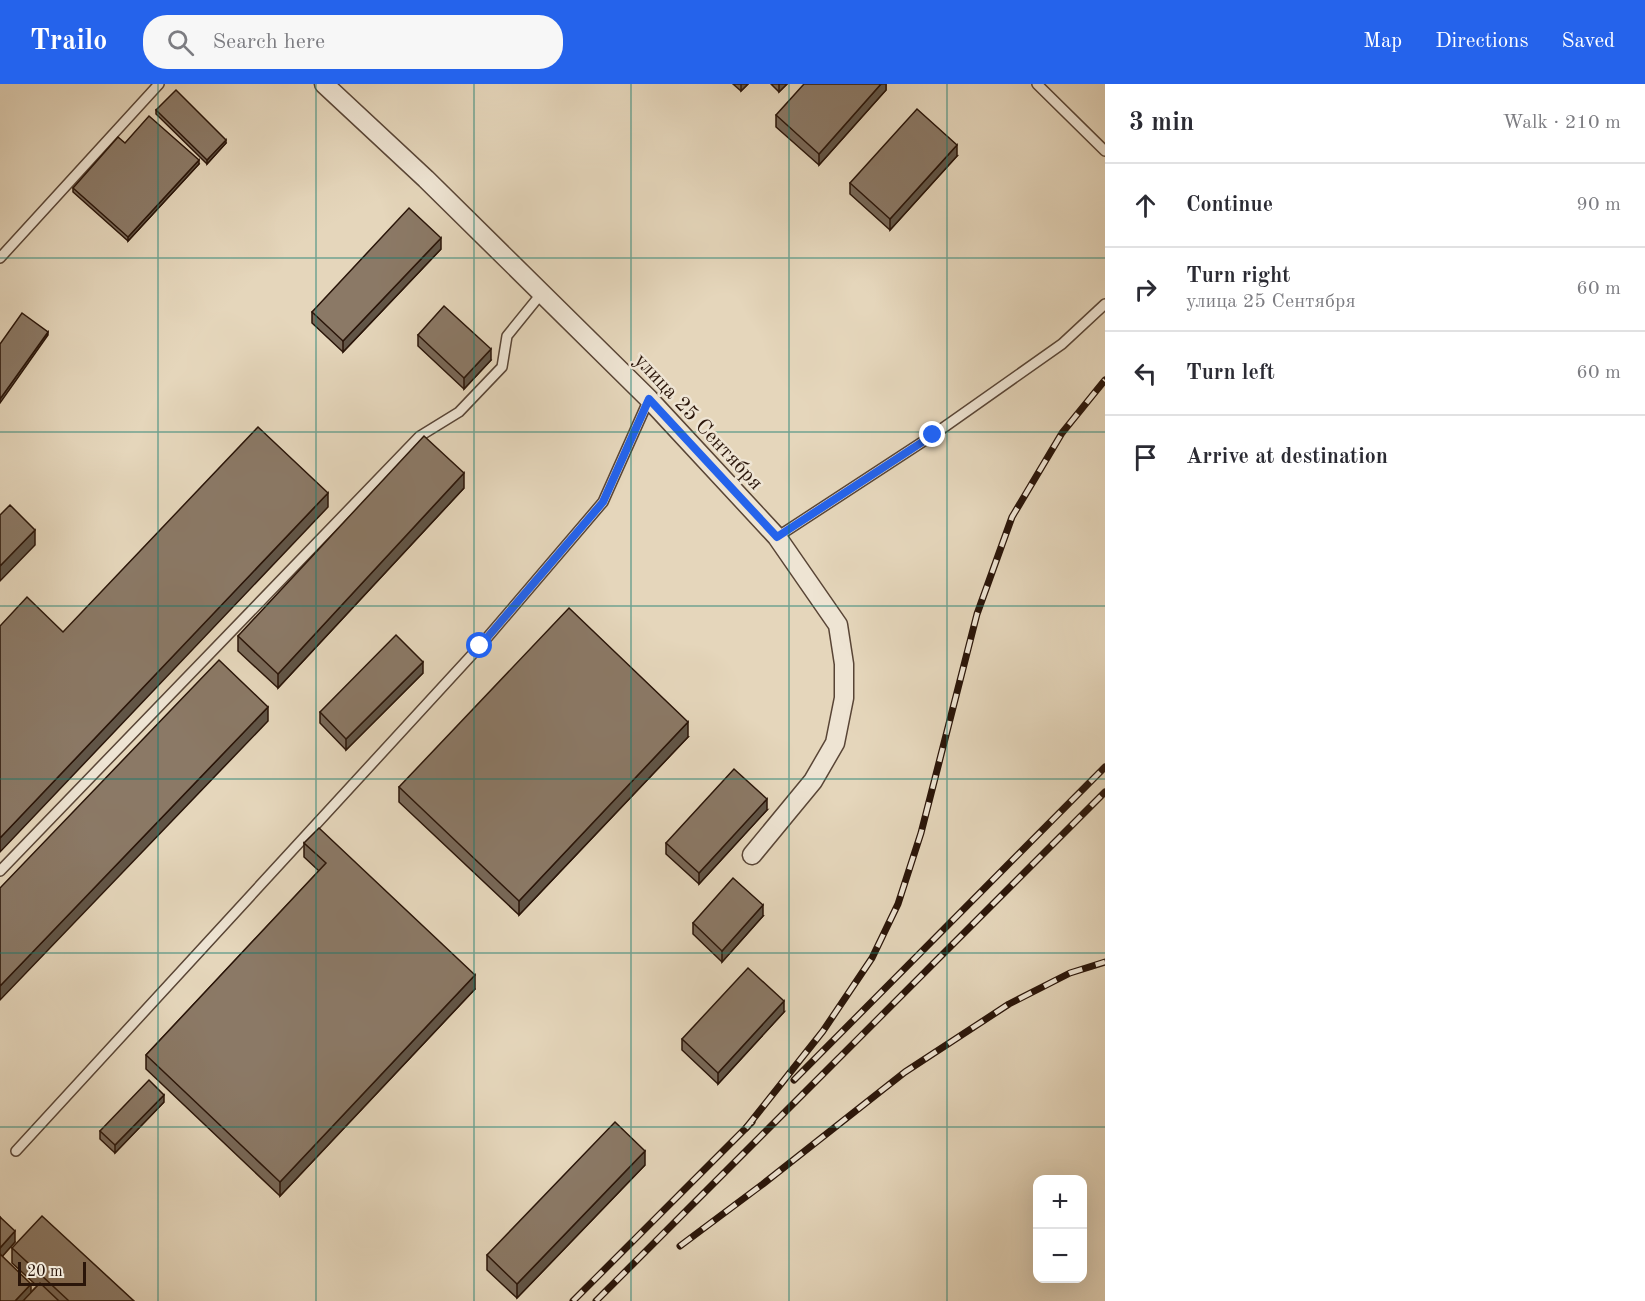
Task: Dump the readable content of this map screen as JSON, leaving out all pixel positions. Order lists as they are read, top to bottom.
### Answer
{
  "streets": {
    "street": ["улица 25 Сентября"]
  },
  "scale_bar": "20 m",
  "page": {
    "header": "Trailo",
    "search": "Search here",
    "nav": ["Map", "Directions", "Saved"],
    "heading": ["3 min", "Walk · 210 m"],
    "list": [
      ["Continue", "90 m"],
      ["Turn right", "улица 25 Сентября", "60 m"],
      ["Turn left", "60 m"],
      "Arrive at destination"
    ],
    "map_buttons": ["+", "−"],
    "scale": "20 m"
  }
}
